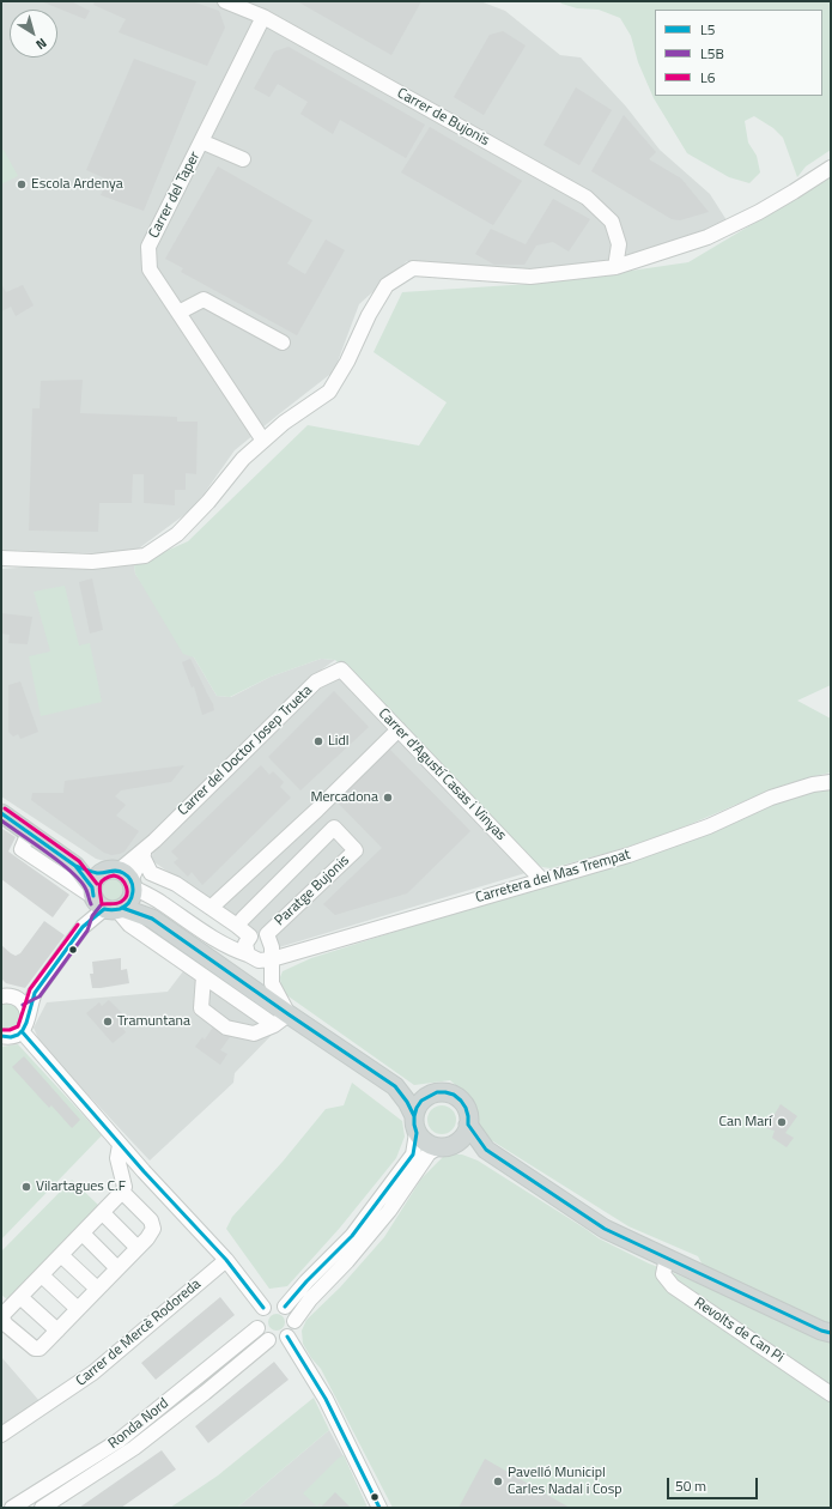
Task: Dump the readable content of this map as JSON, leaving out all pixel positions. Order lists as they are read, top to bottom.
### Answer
{
  "streets": {
    "street": [
      "Carrer de Bujonis",
      "Carrer del Taper",
      "Carrer del Doctor Josep Trueta",
      "Carrer d'Agustí Casas i Vinyas",
      "Carretera del Mas Trempat",
      "Paratge Bujonis",
      "Revolts de Can Pi",
      "Carrer de Mercè Rodoreda",
      "Ronda Nord"
    ]
  },
  "crossings": [
    ["Carrer de Bujonis", "Carrer del Taper"],
    ["Carrer del Doctor Josep Trueta", "Carrer d'Agustí Casas i Vinyas"],
    ["Carrer d'Agustí Casas i Vinyas", "Carretera del Mas Trempat"],
    ["Carretera del Mas Trempat", "Paratge Bujonis"]
  ],
  "places": [
    "Escola Ardenya",
    "Lidl",
    "Mercadona",
    "Tramuntana",
    "Can Marí",
    "Vilartagues C.F",
    "Pavelló Municipl Carles Nadal i Cosp"
  ],
  "lines": ["transit line L6", "transit line L5", "transit line L5B"],
  "legend": ["L5", "L5B", "L6"],
  "scale_bar": "50 m",
  "north": "bottom right"
}
